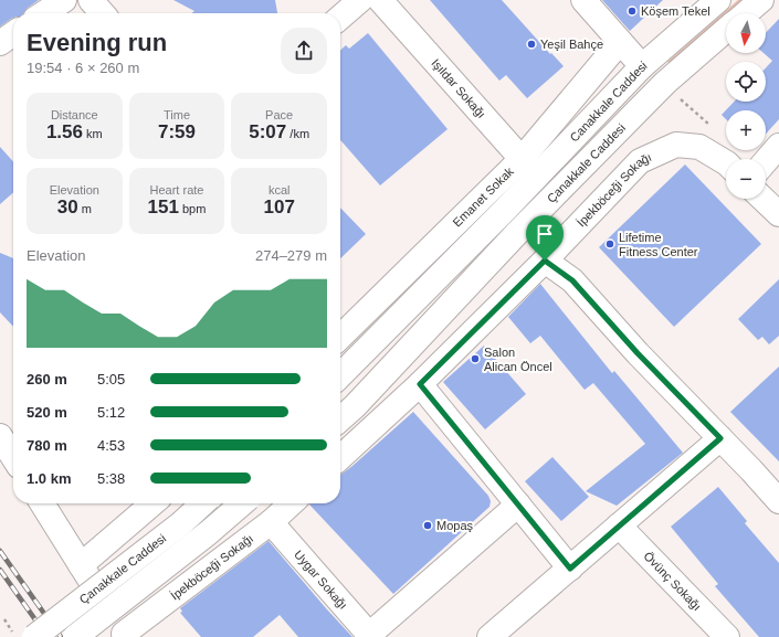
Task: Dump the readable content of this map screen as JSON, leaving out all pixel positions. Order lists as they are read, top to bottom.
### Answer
{
  "streets": {
    "street": [
      "Işıldar Sokağı",
      "Canakkale Caddesi",
      "Çanakkale Caddesi",
      "İpekböceği Sokağı",
      "Emanet Sokak",
      "Uygar Sokağı",
      "Övünç Sokağı"
    ]
  },
  "crossings": [
    ["Işıldar Sokağı", "Canakkale Caddesi"],
    ["Işıldar Sokağı", "Emanet Sokak"],
    ["Canakkale Caddesi", "Emanet Sokak"],
    ["İpekböceği Sokağı", "Uygar Sokağı"]
  ],
  "places": [
    "Köşem Tekel",
    "Yeşil Bahçe",
    "Lifetime Fitness Center",
    "Salon Alican Öncel",
    "Mopaş"
  ],
  "north": "bottom",
  "page": {
    "map_buttons": ["+", "−"],
    "heading": ["Evening run", "19:54 · 6 × 260 m"],
    "stats": [
      ["Distance", "1.56 km"],
      ["Time", "7:59"],
      ["Pace", "5:07 /km"],
      ["Elevation", "30 m"],
      ["Heart rate", "151 bpm"],
      ["kcal", "107"]
    ],
    "chart": ["Elevation", "274–279 m"],
    "list": [
      {
        "name": "260 m",
        "note": "5:05"
      },
      {
        "name": "520 m",
        "note": "5:12"
      },
      {
        "name": "780 m",
        "note": "4:53"
      },
      {
        "name": "1.0 km",
        "note": "5:38"
      }
    ]
  }
}
